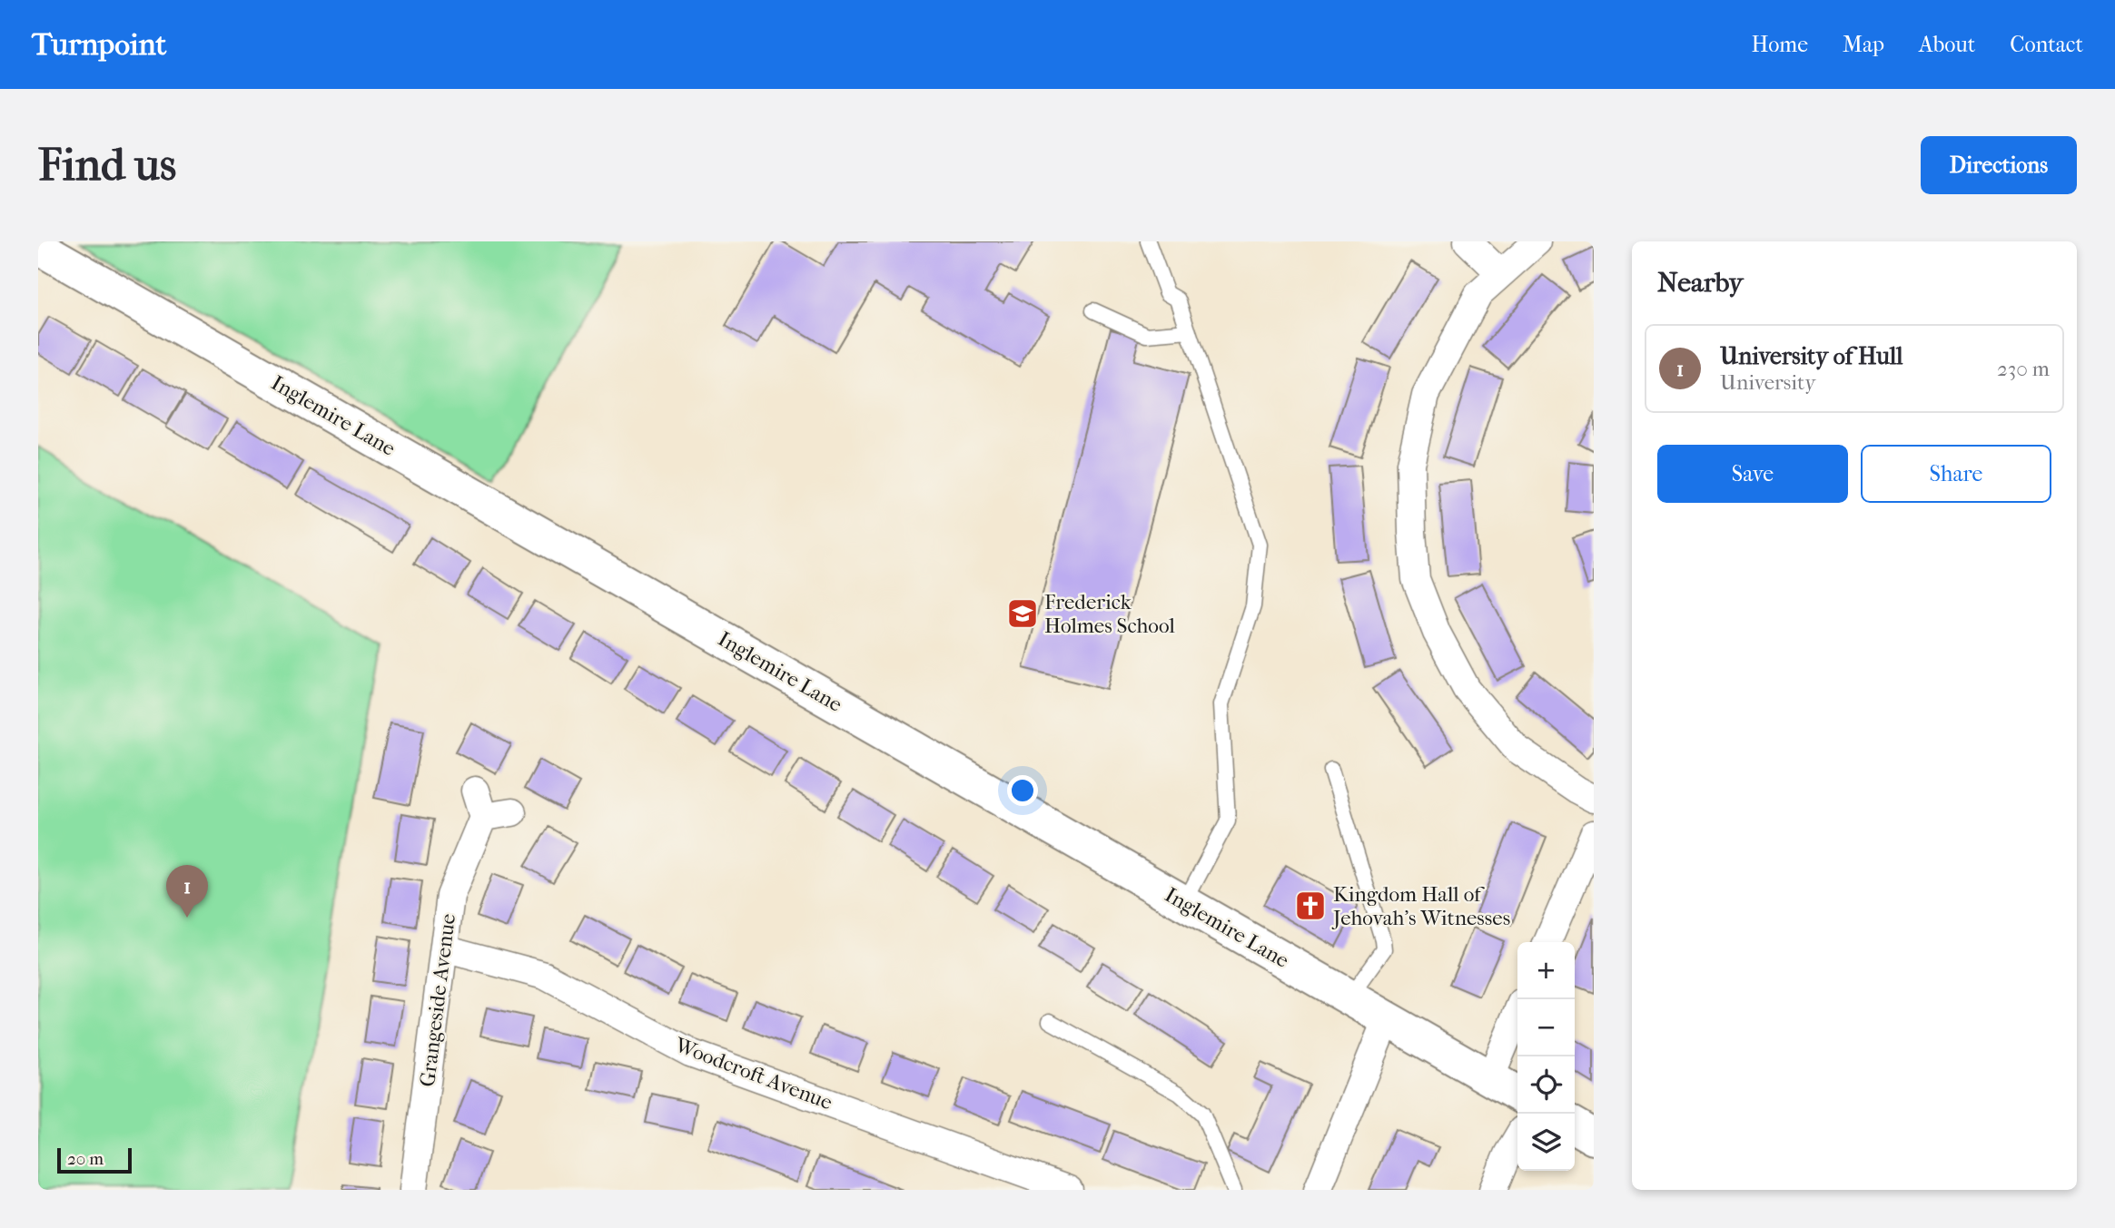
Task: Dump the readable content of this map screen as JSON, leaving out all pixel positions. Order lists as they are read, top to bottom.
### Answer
{
  "streets": {
    "street": ["Inglemire Lane", "Grangeside Avenue", "Woodcroft Avenue"]
  },
  "crossings": [
    ["Grangeside Avenue", "Woodcroft Avenue"]
  ],
  "places": {
    "school or university": ["Frederick Holmes School"],
    "church": ["Kingdom Hall of Jehovah's Witnesses"]
  },
  "scale_bar": "20 m",
  "page": {
    "header": "Turnpoint",
    "nav": [
      "Home",
      "Map",
      "About",
      "Contact"
    ],
    "buttons": [
      "Directions",
      ["Save", "Share"]
    ],
    "title": "Find us",
    "heading": "Nearby",
    "list": [
      {
        "mark": "1",
        "name": "University of Hull",
        "note": "University",
        "value": "230 m"
      }
    ],
    "pins": "1",
    "map_buttons": ["+", "−"],
    "scale": "20 m"
  }
}
